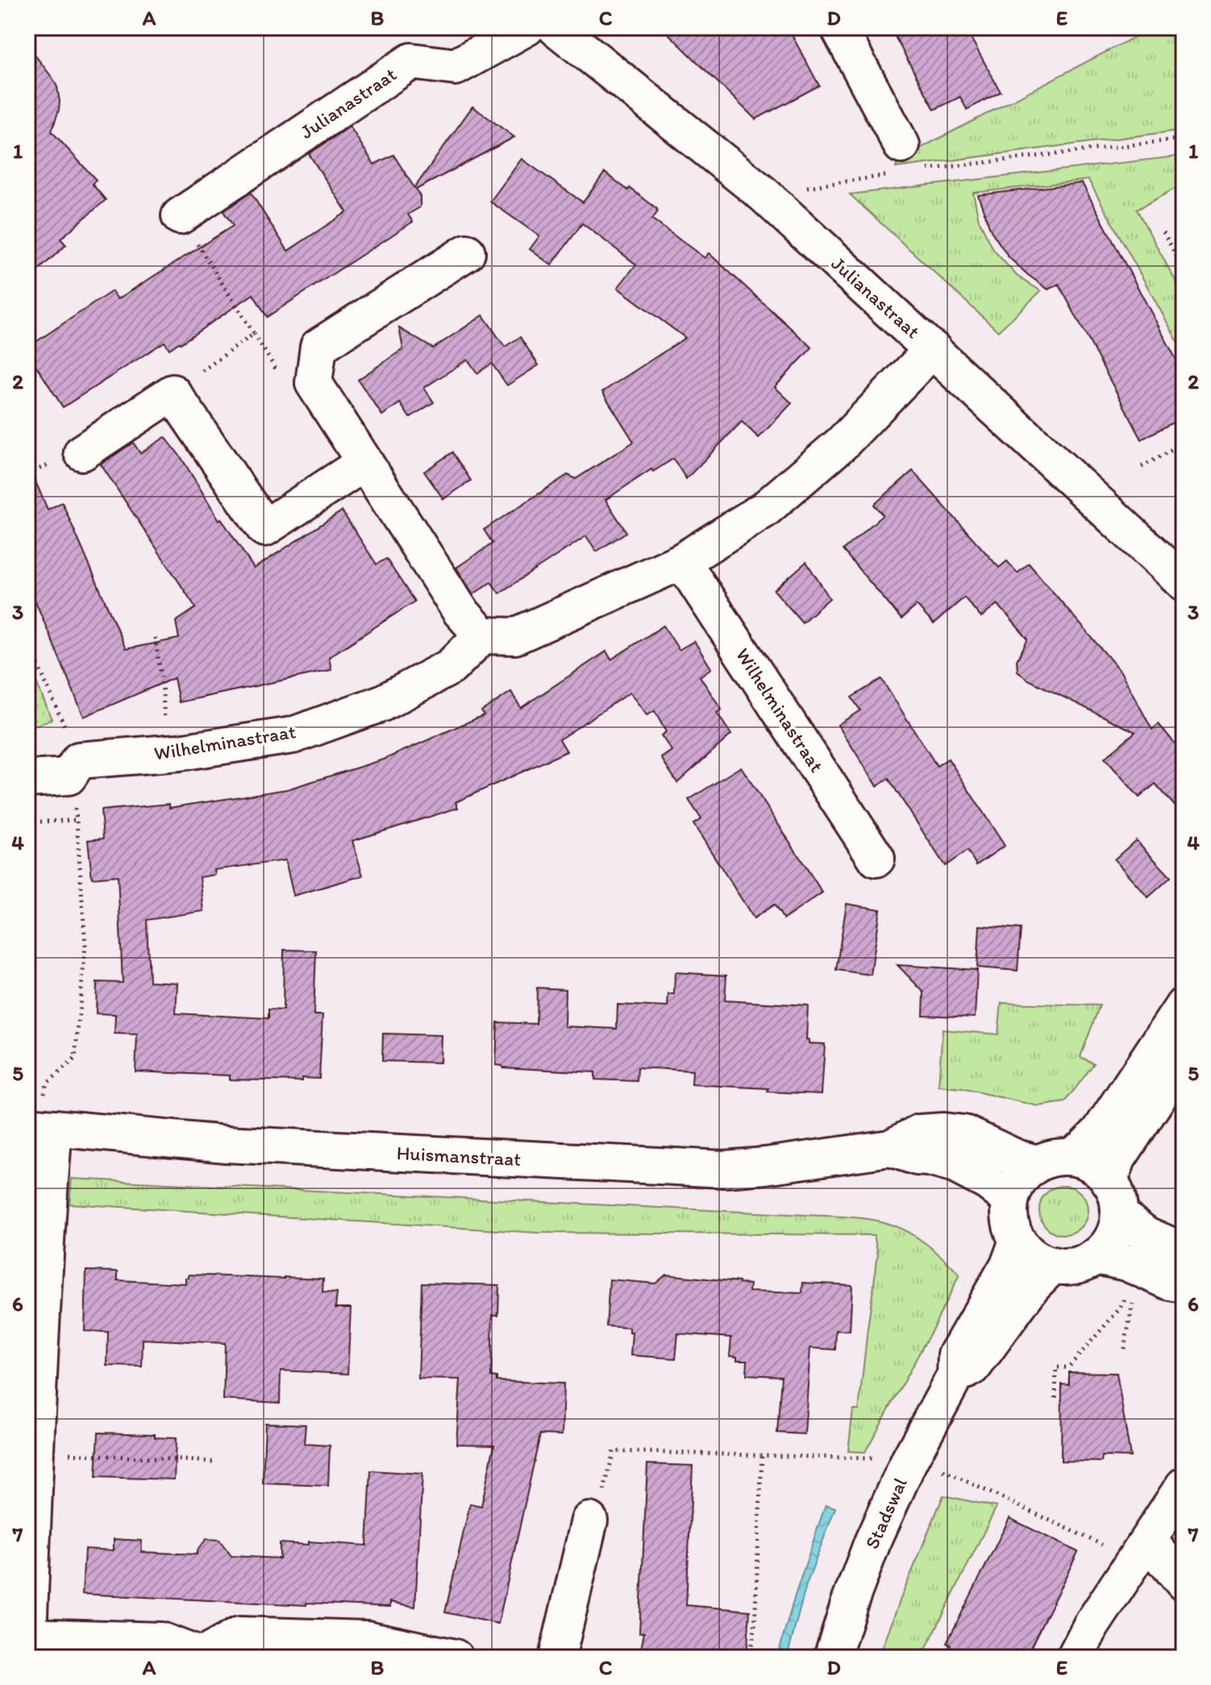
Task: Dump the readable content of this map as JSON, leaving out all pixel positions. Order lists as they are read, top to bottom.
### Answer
{
  "streets": {
    "street": [
      "Julianastraat",
      "Wilhelminastraat",
      "Huismanstraat",
      "Stadswal"
    ]
  },
  "crossings": [
    ["Huismanstraat", "Stadswal"]
  ],
  "grid": {
    "columns": [
      "A",
      "B",
      "C",
      "D",
      "E"
    ],
    "rows": [
      "1",
      "2",
      "3",
      "4",
      "5",
      "6",
      "7"
    ]
  }
}
